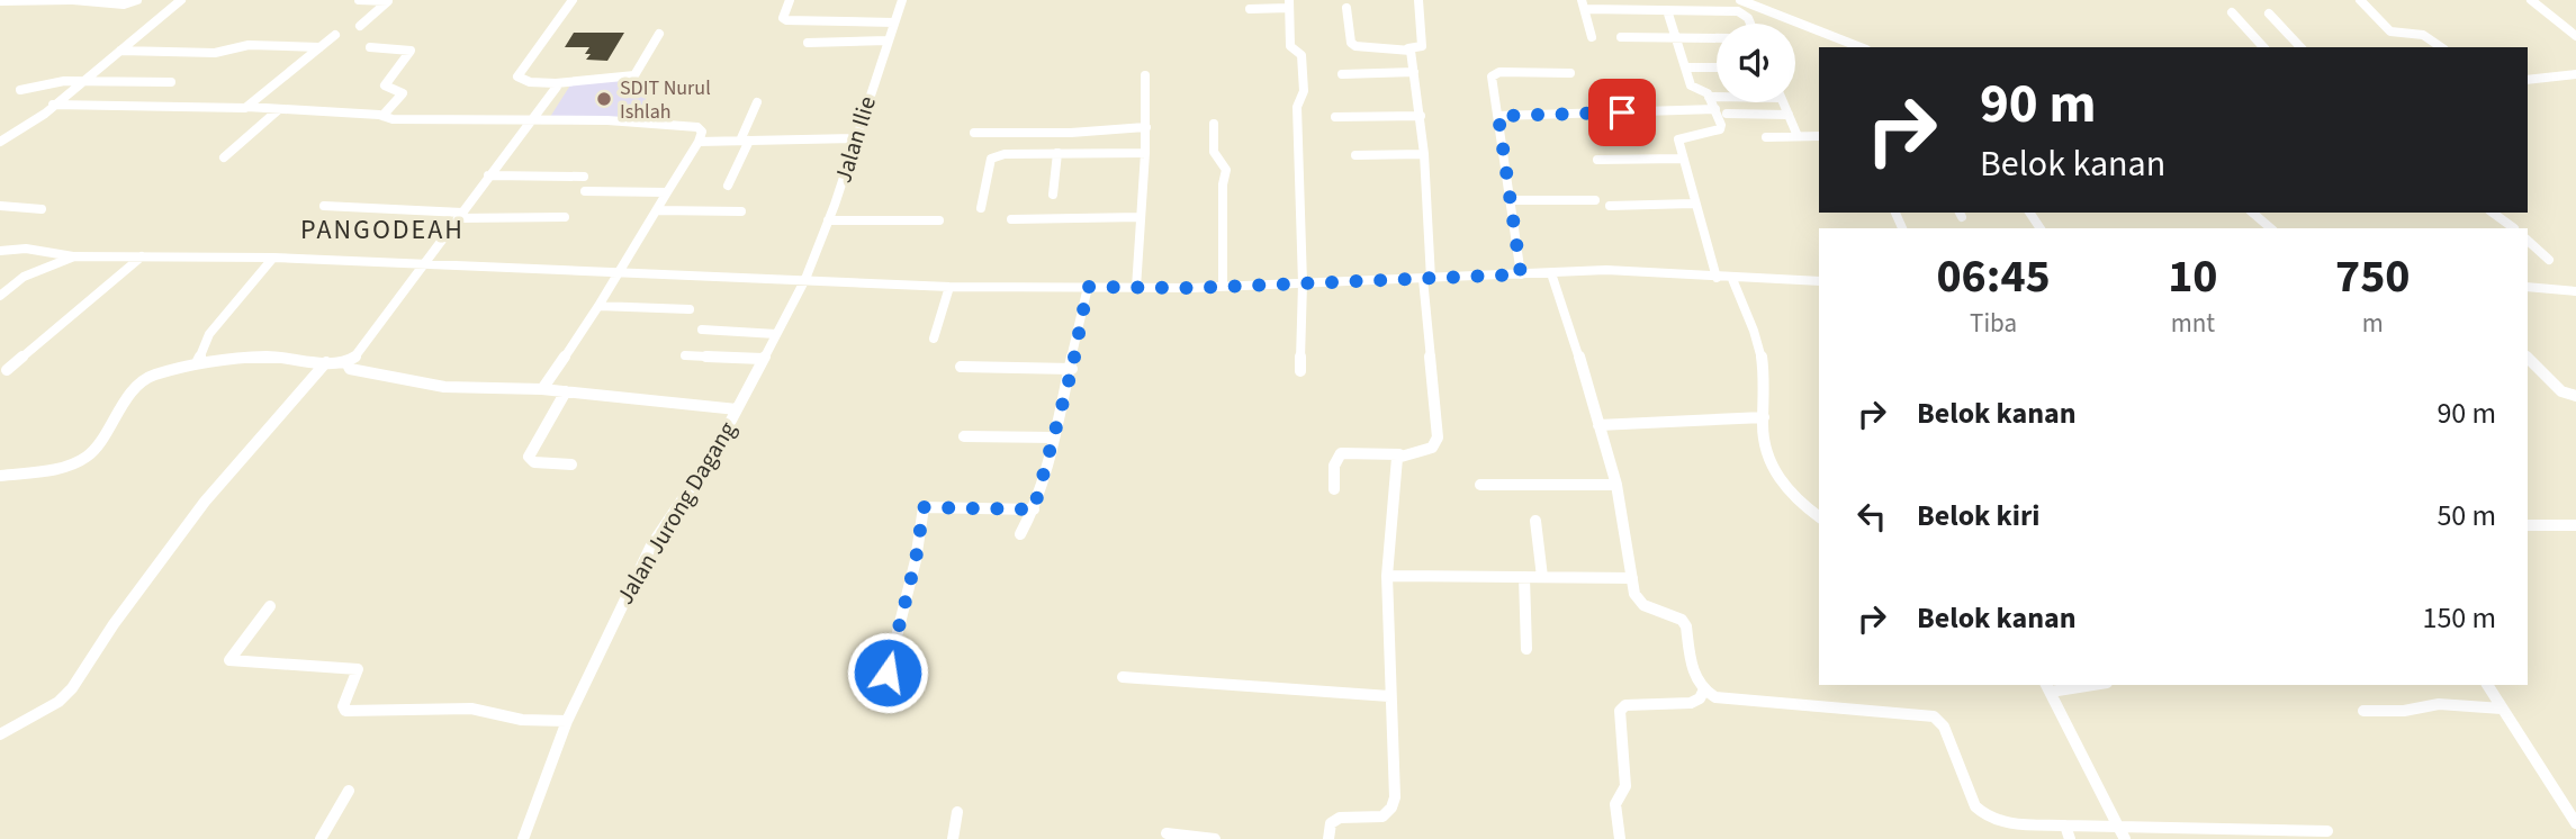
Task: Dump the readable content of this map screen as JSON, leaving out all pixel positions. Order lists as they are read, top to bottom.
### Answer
{
  "streets": {
    "street": ["Jalan Ilie", "Jalan Jurong Dagang"]
  },
  "crossings": [
    ["Jalan Ilie", "Jalan Jurong Dagang"]
  ],
  "districts": ["PANGODEAH"],
  "places": ["SDIT Nurul Ishlah"],
  "page": {
    "turn": ["90 m", "Belok kanan"],
    "eta": [
      "06:45",
      "Tiba",
      "10",
      "mnt",
      "750",
      "m"
    ],
    "list": [
      {
        "name": "Belok kanan",
        "value": "90 m"
      },
      {
        "name": "Belok kiri",
        "value": "50 m"
      },
      {
        "name": "Belok kanan",
        "value": "150 m"
      }
    ]
  }
}
